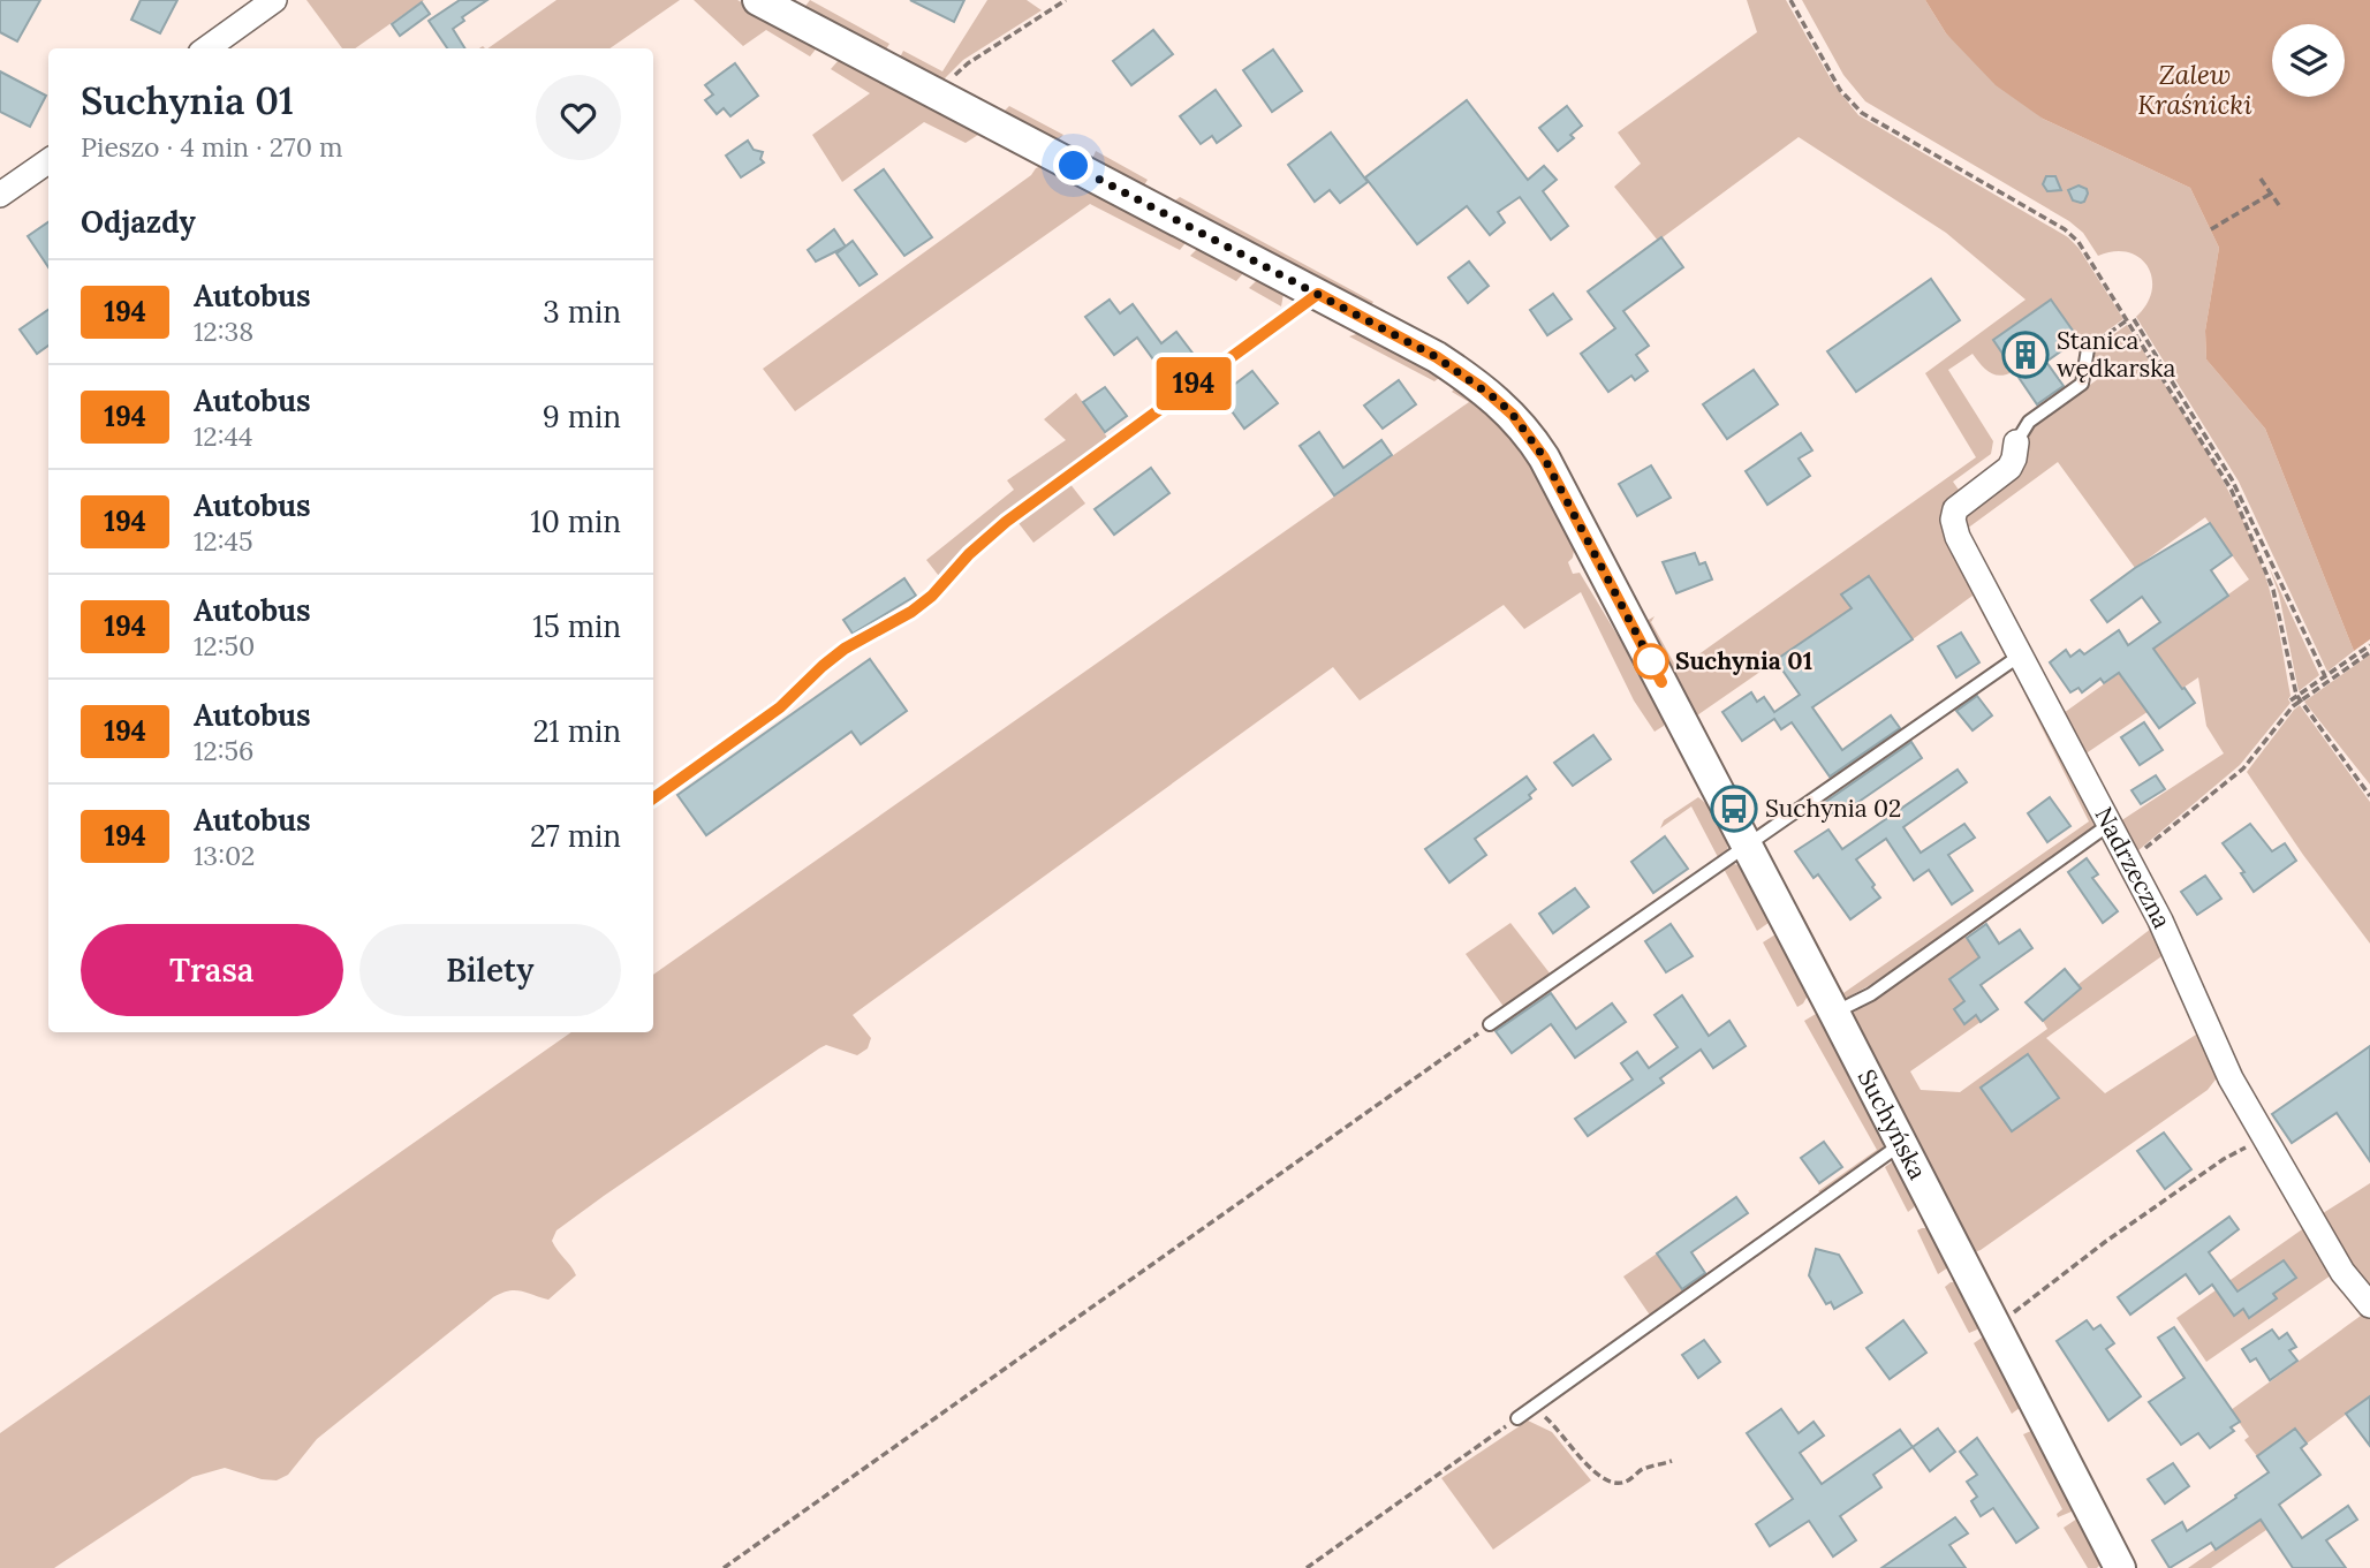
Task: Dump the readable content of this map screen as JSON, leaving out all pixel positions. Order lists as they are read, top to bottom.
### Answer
{
  "streets": {
    "street": ["Nadrzeczna", "Suchyńska"]
  },
  "water": ["Zalew Kraśnicki"],
  "places": {
    "building": ["Stanica wędkarska"],
    "other": ["Suchynia 01"],
    "bus stop": ["Suchynia 02"]
  },
  "lines": ["bus line 194"],
  "page": {
    "on_map": "194",
    "heading": [
      ["Suchynia 01", "Pieszo · 4 min · 270 m"],
      "Odjazdy"
    ],
    "list": [
      {
        "mark": "194",
        "name": "Autobus",
        "note": "12:38",
        "value": "3 min"
      },
      {
        "mark": "194",
        "name": "Autobus",
        "note": "12:44",
        "value": "9 min"
      },
      {
        "mark": "194",
        "name": "Autobus",
        "note": "12:45",
        "value": "10 min"
      },
      {
        "mark": "194",
        "name": "Autobus",
        "note": "12:50",
        "value": "15 min"
      },
      {
        "mark": "194",
        "name": "Autobus",
        "note": "12:56",
        "value": "21 min"
      },
      {
        "mark": "194",
        "name": "Autobus",
        "note": "13:02",
        "value": "27 min"
      }
    ],
    "buttons": ["Trasa", "Bilety"]
  }
}
